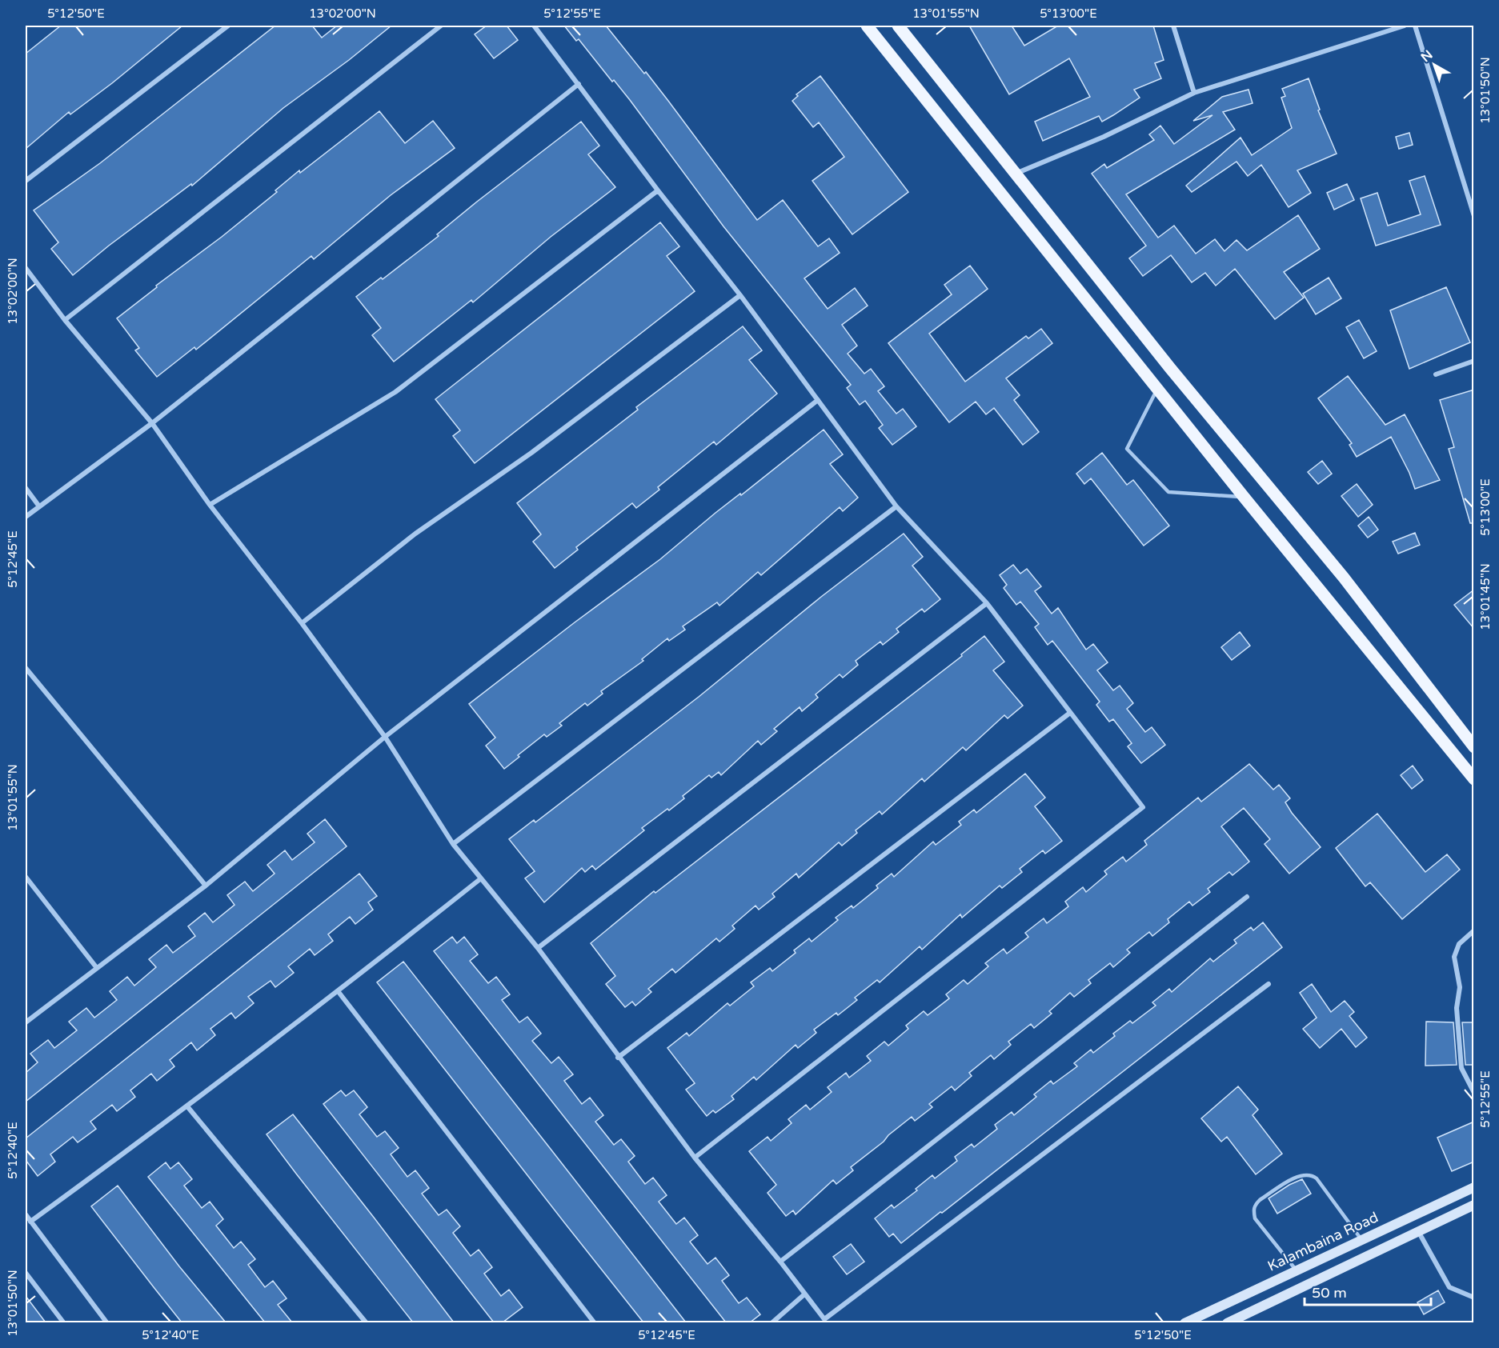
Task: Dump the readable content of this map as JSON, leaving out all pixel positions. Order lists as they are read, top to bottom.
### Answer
{
  "streets": {
    "main road": ["Kalambaina Road"]
  },
  "scale_bar": "50 m",
  "north": "top left",
  "coordinates": [
    "5°12'50\"E",
    "13°02'00\"N",
    "5°12'55\"E",
    "13°01'55\"N",
    "5°13'00\"E",
    "13°01'50\"N",
    "5°12'45\"E",
    "13°01'45\"N",
    "5°12'40\"E"
  ]
}
